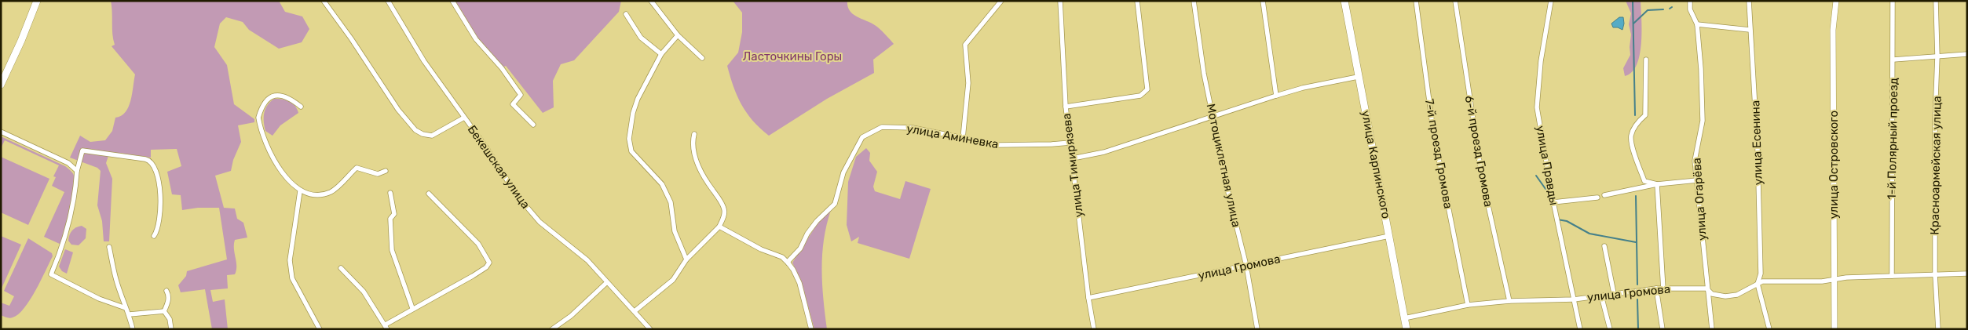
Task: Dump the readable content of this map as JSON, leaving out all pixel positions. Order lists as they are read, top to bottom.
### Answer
{
  "streets": {
    "main road": ["улица Карпинского"],
    "street": [
      "улица Аминевка",
      "1-й Полярный проезд",
      "улица Есенина",
      "6-й проезд Громова",
      "7-й проезд Громова",
      "улица Островского",
      "улица Тимирязева",
      "Мотоциклетная улица",
      "улица Правды",
      "Красноармейская улица",
      "Бекешская улица",
      "улица Огарёва",
      "улица Громова"
    ]
  },
  "crossings": [
    ["улица Аминевка", "улица Тимирязева"],
    ["1-й Полярный проезд", "улица Громова"],
    ["улица Есенина", "улица Громова"],
    ["6-й проезд Громова", "улица Громова"],
    ["7-й проезд Громова", "улица Громова"],
    ["улица Карпинского", "улица Громова"],
    ["улица Островского", "улица Громова"],
    ["улица Тимирязева", "улица Громова"],
    ["Мотоциклетная улица", "улица Громова"],
    ["улица Правды", "улица Громова"],
    ["Красноармейская улица", "улица Громова"],
    ["улица Огарёва", "улица Громова"]
  ],
  "parks": ["Ласточкины Горы"]
}
